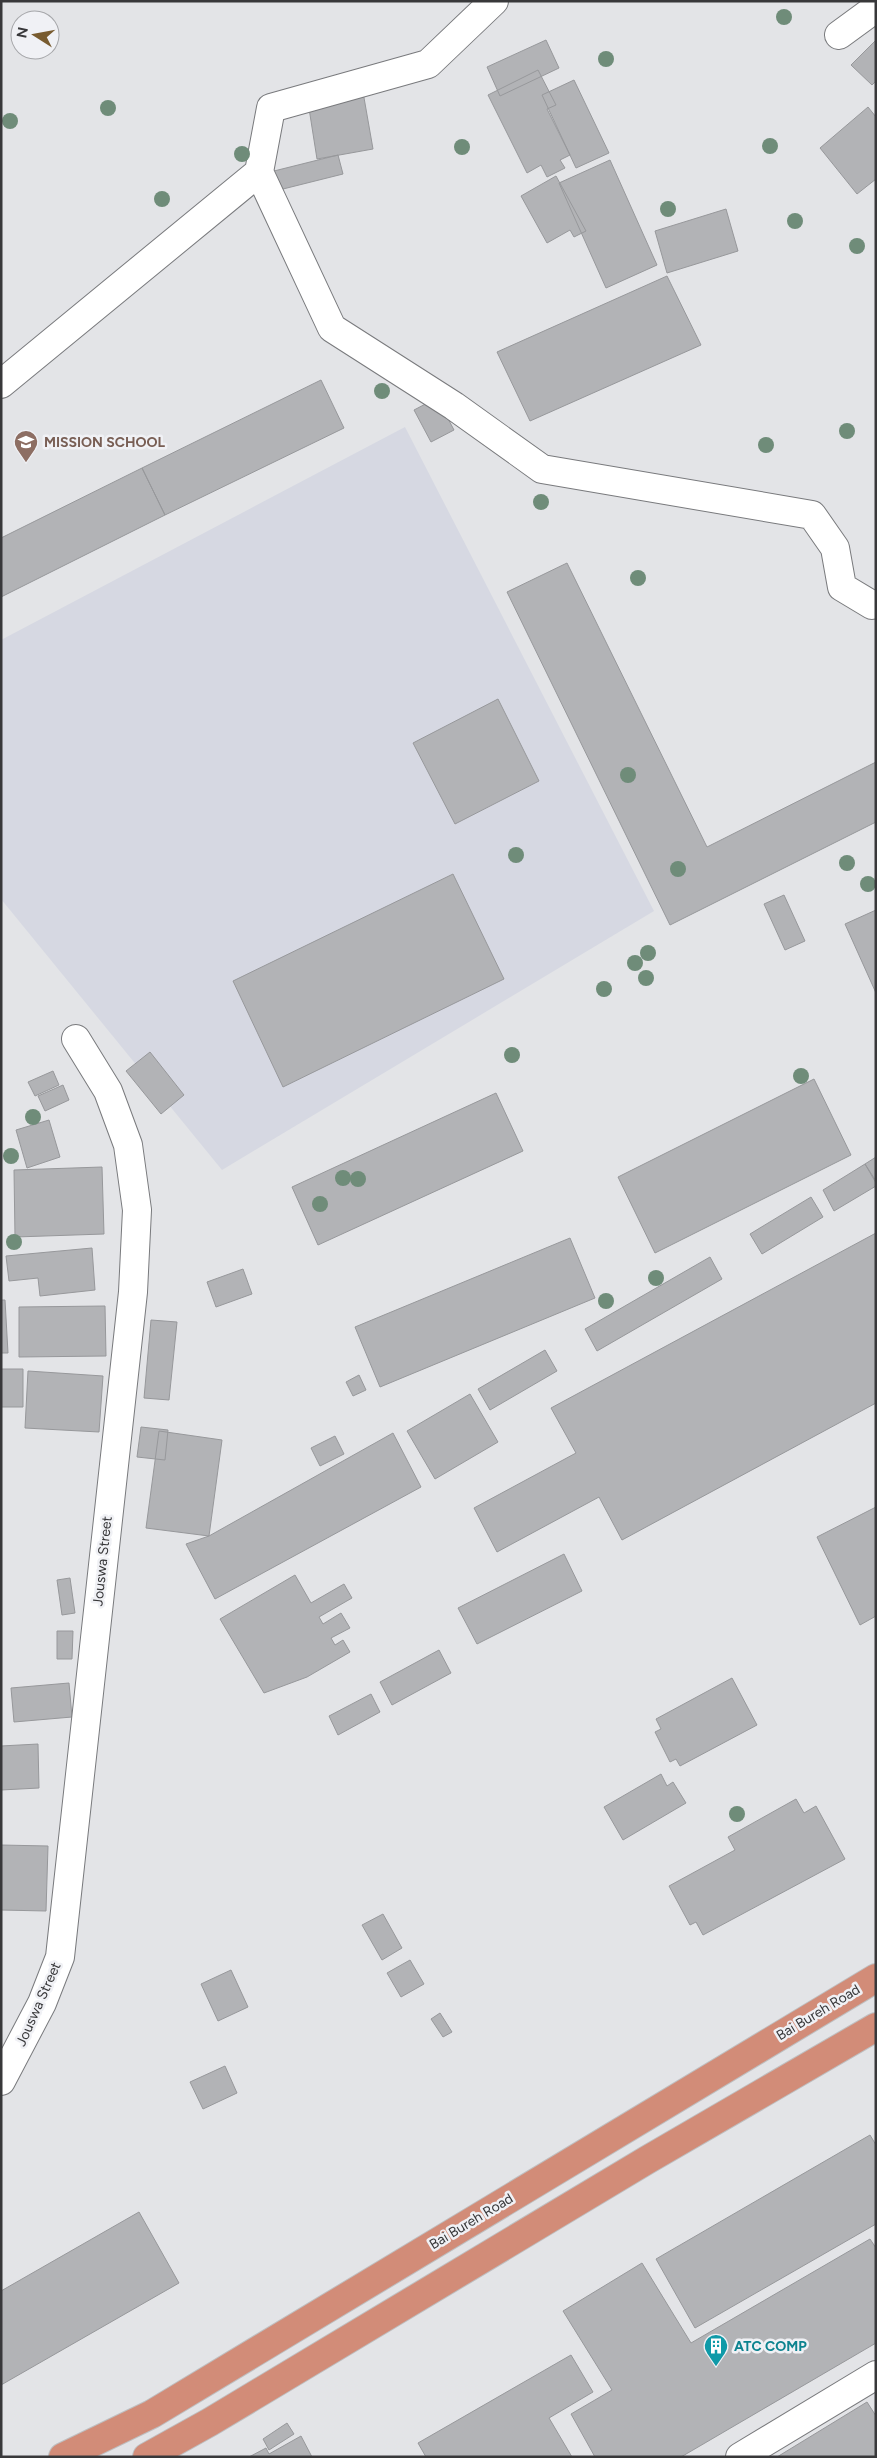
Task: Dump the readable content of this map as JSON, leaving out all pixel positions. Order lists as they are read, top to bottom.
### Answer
{
  "streets": {
    "highway": ["Bai Bureh Road"],
    "street": ["Jouswa Street"]
  },
  "places": {
    "school or university": ["MISSION SCHOOL"],
    "building": ["ATC COMP"]
  },
  "north": "left"
}
